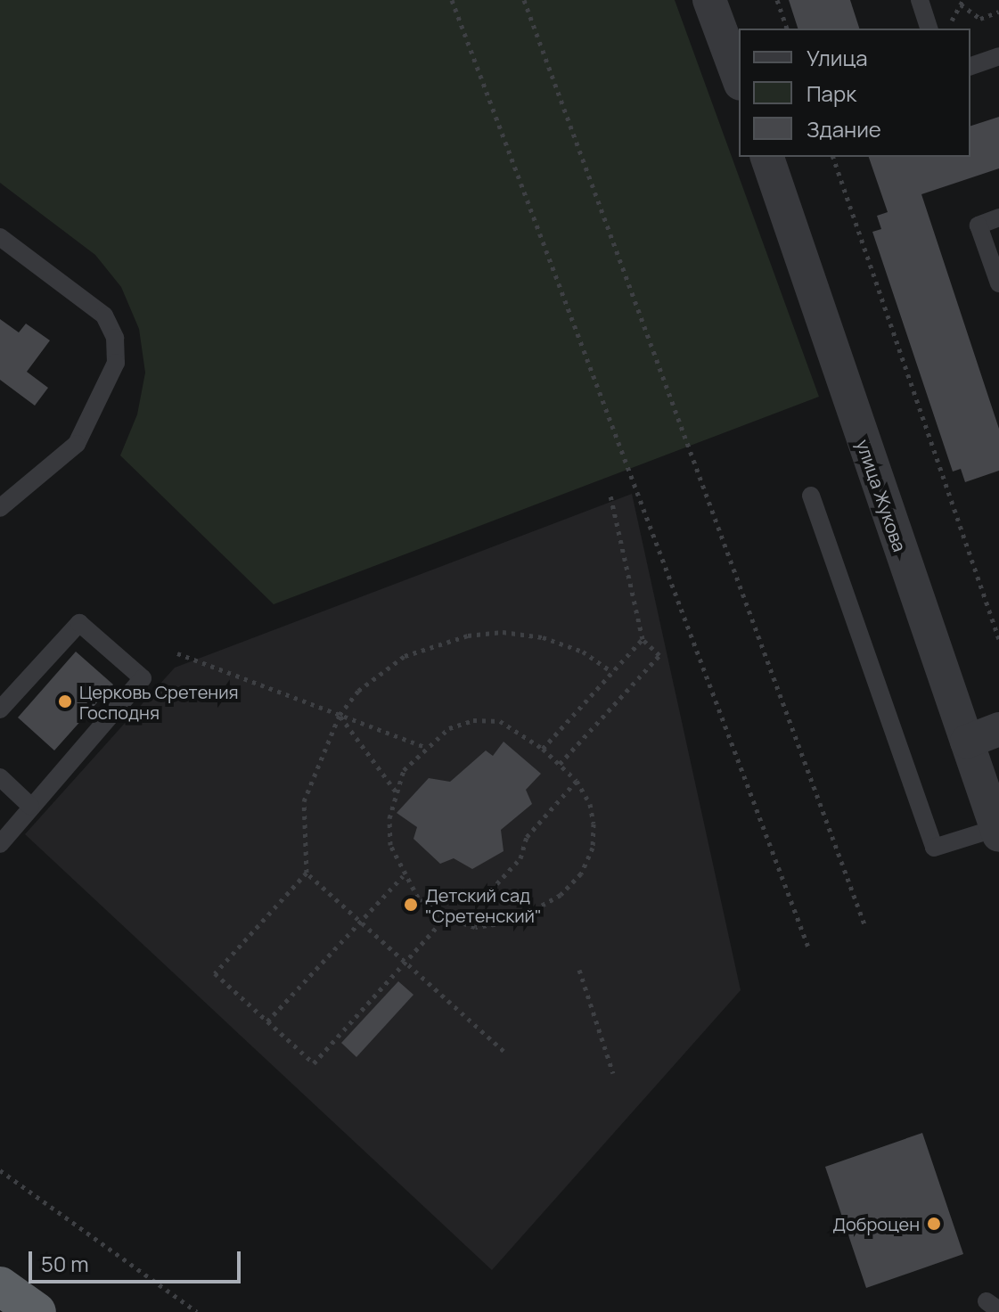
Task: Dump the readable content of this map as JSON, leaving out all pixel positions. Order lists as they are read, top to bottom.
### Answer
{
  "streets": {
    "street": ["улица Жукова"]
  },
  "places": ["Церковь Сретения Господня", "Детский сад \"Сретенский\"", "Доброцен"],
  "legend": ["Улица", "Парк", "Здание"],
  "scale_bar": "50 m"
}
